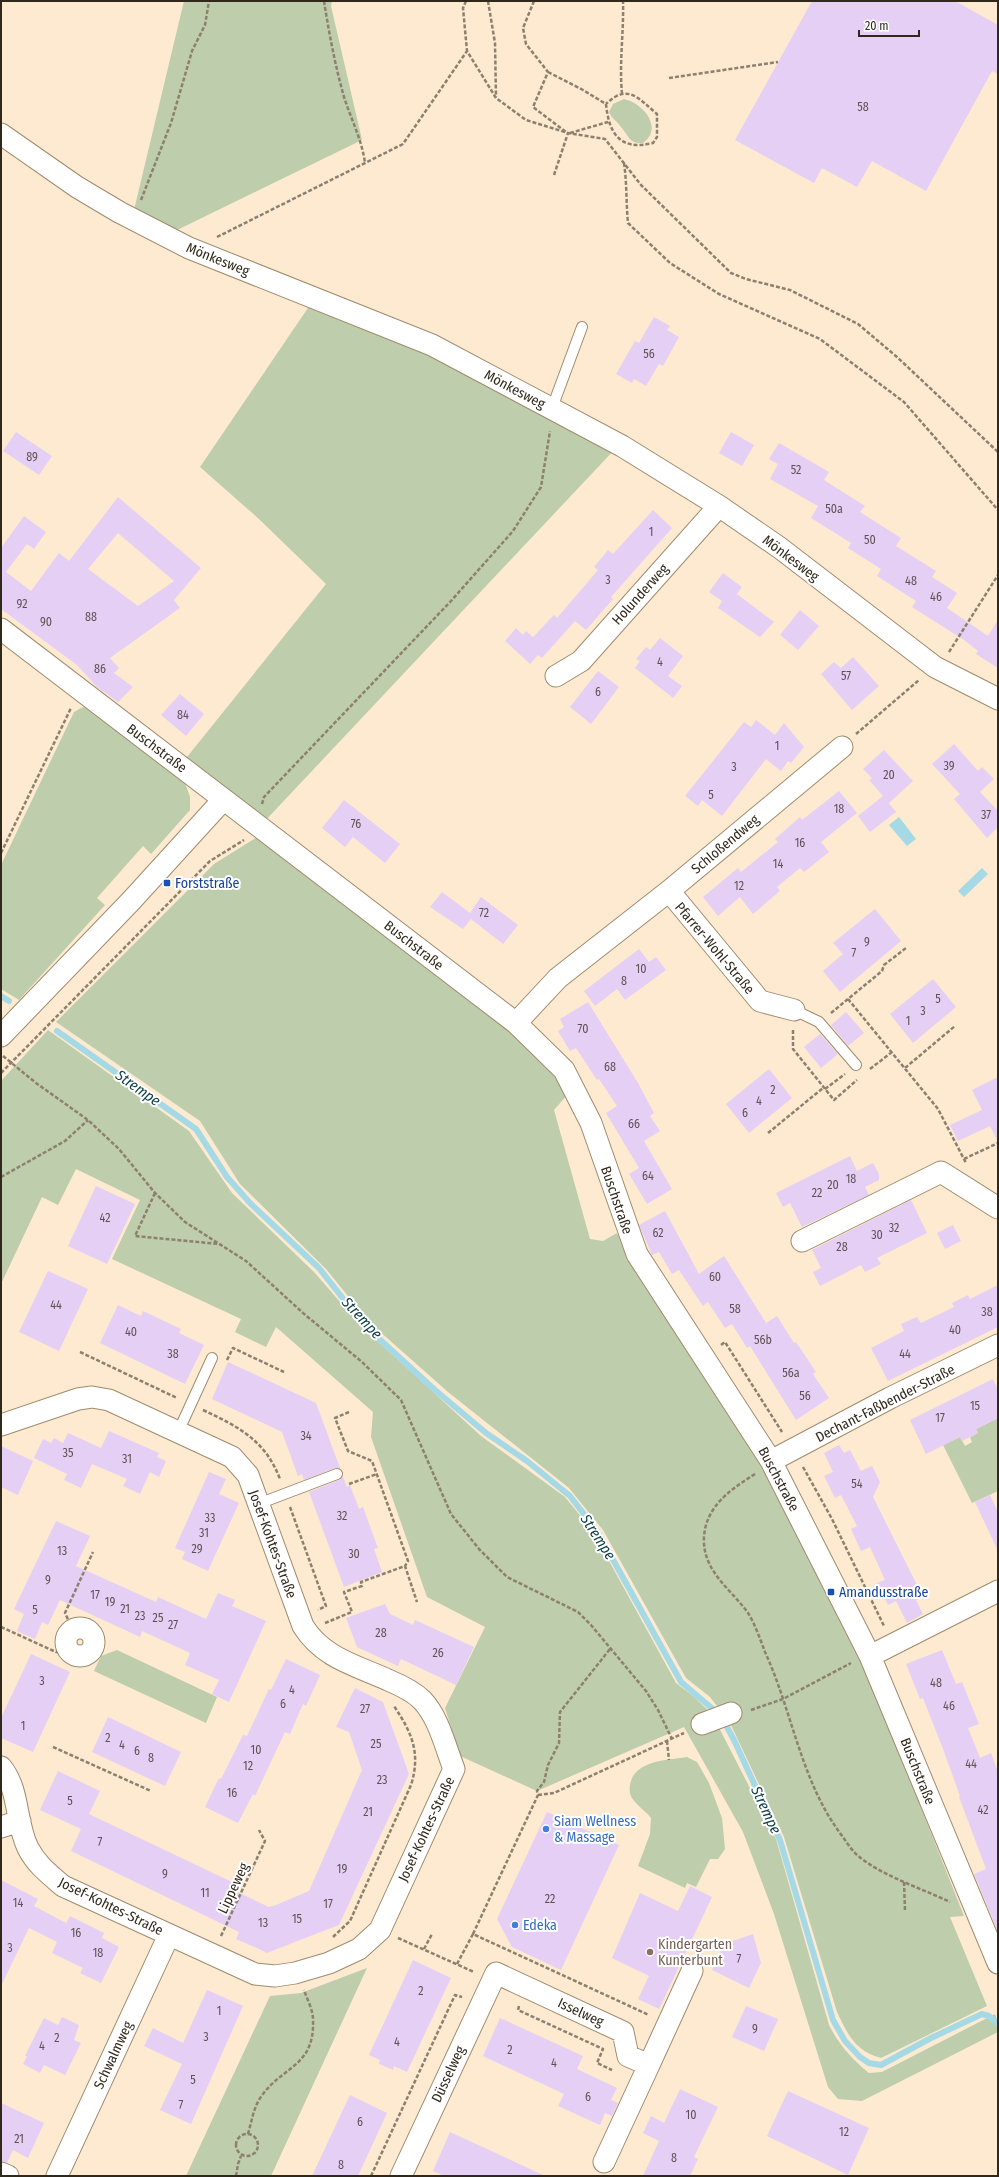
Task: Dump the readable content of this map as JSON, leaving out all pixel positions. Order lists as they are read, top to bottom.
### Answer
{
  "streets": {
    "street": [
      "Mönkesweg",
      "Holunderweg",
      "Buschstraße",
      "Schloßendweg",
      "Pfarrer-Wohl-Straße",
      "Dechant-Faßbender-Straße",
      "Josef-Kohtes-Straße",
      "Isselweg",
      "Schwalmweg",
      "Düsselweg"
    ],
    "path": ["Lippeweg"]
  },
  "crossings": [
    ["Mönkesweg", "Holunderweg"],
    ["Buschstraße", "Schloßendweg"],
    ["Buschstraße", "Dechant-Faßbender-Straße"],
    ["Schloßendweg", "Pfarrer-Wohl-Straße"],
    ["Josef-Kohtes-Straße", "Schwalmweg"],
    ["Isselweg", "Düsselweg"]
  ],
  "water": ["Strempe"],
  "places": {
    "transit": ["Forststraße", "Amandusstraße"],
    "other": ["Siam Wellness & Massage", "Edeka", "Kindergarten Kunterbunt"]
  },
  "house_numbers": [
    "58",
    "56",
    "89",
    "52",
    "50a",
    "1",
    "50",
    "3",
    "48",
    "46",
    "92",
    "88",
    "90",
    "4",
    "86",
    "57",
    "6",
    "84",
    "1",
    "39",
    "3",
    "20",
    "5",
    "18",
    "37",
    "76",
    "16",
    "14",
    "12",
    "72",
    "9",
    "7",
    "10",
    "8",
    "5",
    "3",
    "1",
    "70",
    "68",
    "2",
    "4",
    "6",
    "66",
    "64",
    "18",
    "20",
    "22",
    "42",
    "32",
    "62",
    "30",
    "28",
    "60",
    "44",
    "58",
    "38",
    "40",
    "40",
    "56b",
    "38",
    "44",
    "56a",
    "56",
    "15",
    "17",
    "34",
    "35",
    "31",
    "54",
    "32",
    "33",
    "31",
    "29",
    "13",
    "30",
    "9",
    "17",
    "19",
    "21",
    "5",
    "23",
    "25",
    "27",
    "28",
    "26",
    "3",
    "48",
    "4",
    "6",
    "46",
    "27",
    "1",
    "2",
    "25",
    "4",
    "10",
    "6",
    "8",
    "44",
    "12",
    "23",
    "16",
    "5",
    "42",
    "21",
    "7",
    "19",
    "9",
    "11",
    "22",
    "14",
    "17",
    "15",
    "13",
    "16",
    "3",
    "18",
    "7",
    "2",
    "1",
    "9",
    "3",
    "2",
    "4",
    "4",
    "2",
    "4",
    "5",
    "6",
    "7",
    "10",
    "6",
    "12",
    "21",
    "8",
    "8"
  ],
  "scale_bar": "20 m"
}
